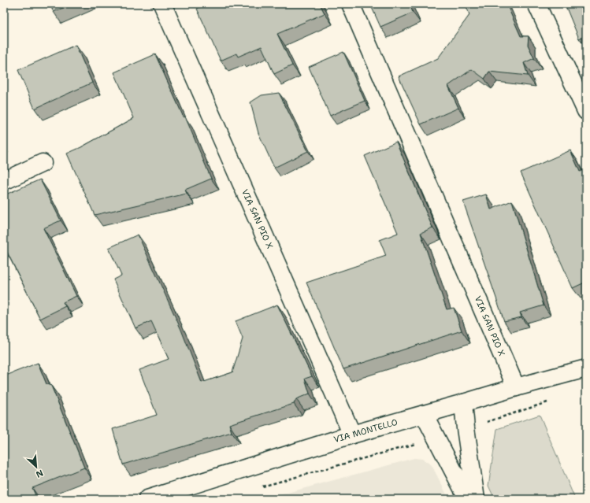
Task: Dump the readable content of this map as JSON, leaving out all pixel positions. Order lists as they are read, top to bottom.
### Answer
{
  "streets": {
    "street": ["VIA SAN PIO X", "VIA MONTELLO"]
  },
  "crossings": [
    ["VIA SAN PIO X", "VIA MONTELLO"]
  ],
  "north": "bottom right"
}
